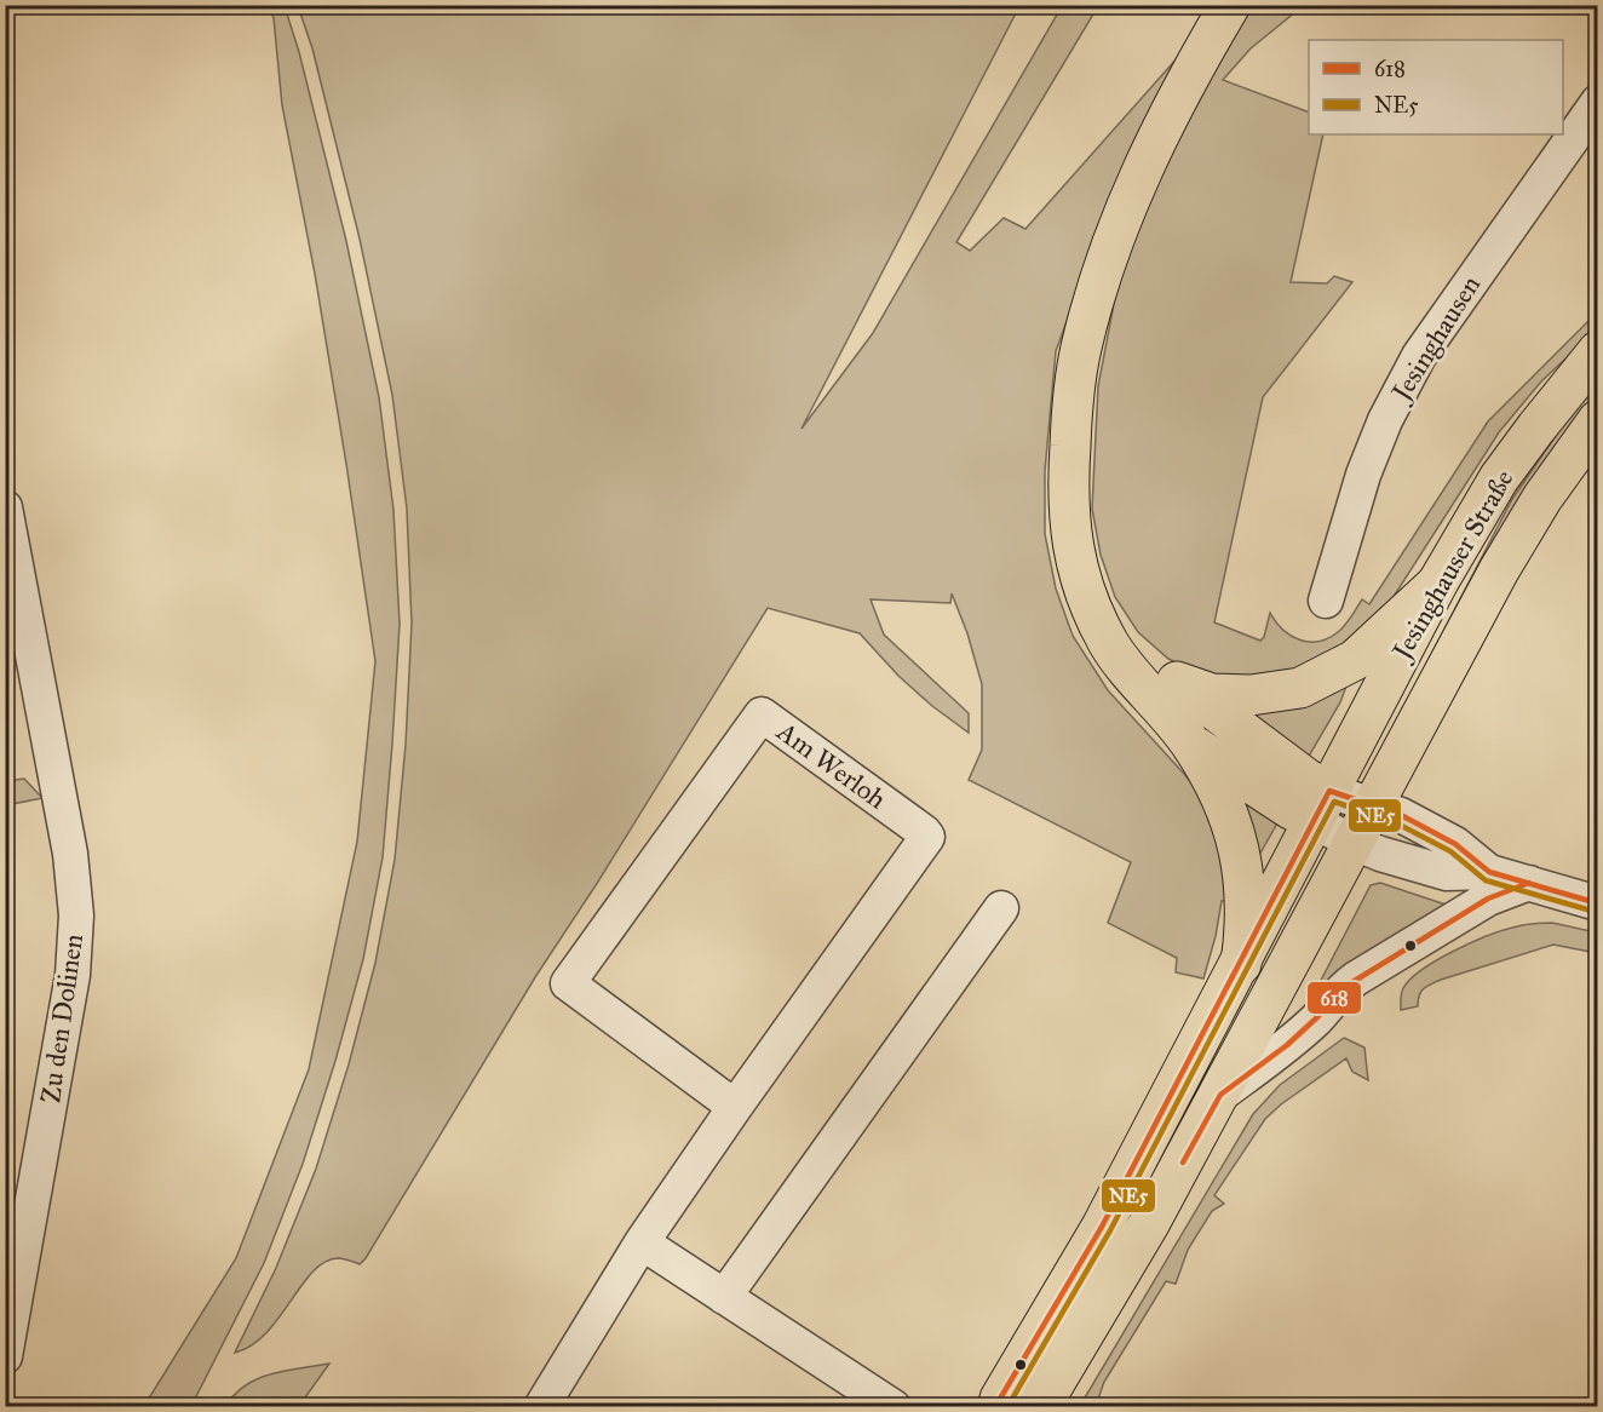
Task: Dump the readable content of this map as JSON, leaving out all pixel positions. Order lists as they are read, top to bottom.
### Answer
{
  "streets": {
    "main road": ["Jesinghauser Straße"],
    "street": ["Jesinghausen", "Am Werloh", "Zu den Dolinen"]
  },
  "lines": ["transit line 618", "transit line NE5"],
  "legend": ["618", "NE5"]
}
